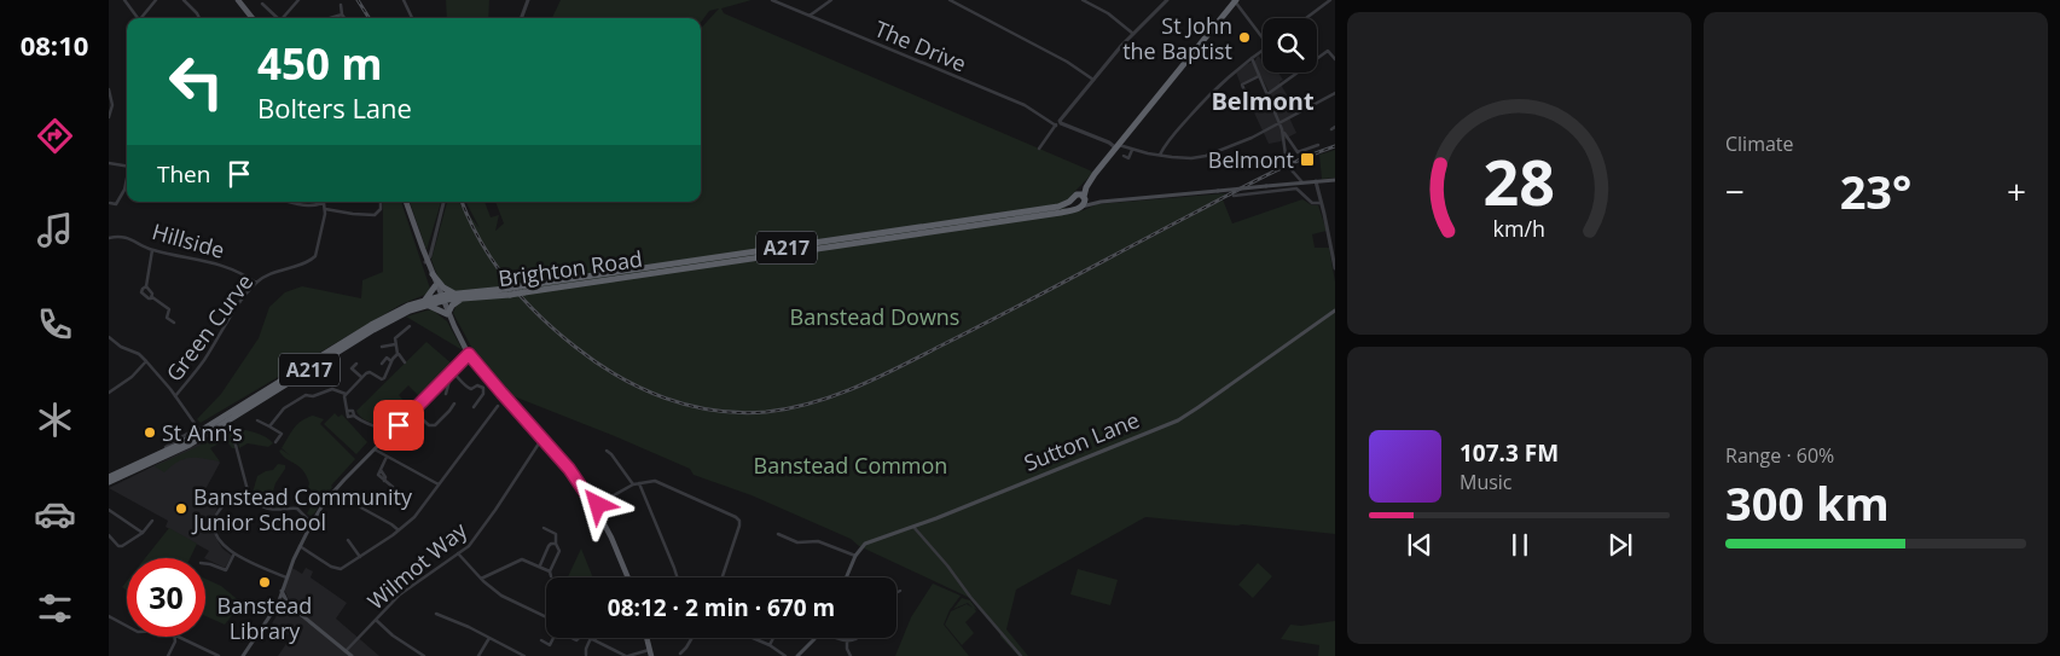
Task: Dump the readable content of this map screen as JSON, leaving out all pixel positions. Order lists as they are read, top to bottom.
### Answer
{
  "streets": {
    "highway": ["A217", "Brighton Road"],
    "main road": ["Sutton Lane"],
    "street": [
      "The Drive",
      "Hillside",
      "Green Curve",
      "Wilmot Way"
    ]
  },
  "crossings": [
    ["Hillside", "Green Curve"],
    ["A217", "Brighton Road"]
  ],
  "districts": ["Belmont"],
  "parks": ["Banstead Downs", "Banstead Common"],
  "places": {
    "other": [
      "St John the Baptist",
      "St Ann's",
      "Banstead Community Junior School",
      "Banstead Library"
    ],
    "transit": ["Belmont"]
  },
  "page": {
    "tabs": "08:10",
    "tile": [
      "Climate",
      ["Range · 60%", "300 km"]
    ],
    "turn": ["450 m", "Bolters Lane"],
    "then": "Then",
    "heat": ["−", "23°", "+"],
    "song": ["107.3 FM", "Music"],
    "limit": "30",
    "trip": "08:12 · 2 min · 670 m",
    "gauge": ["28", "km/h"]
  }
}
